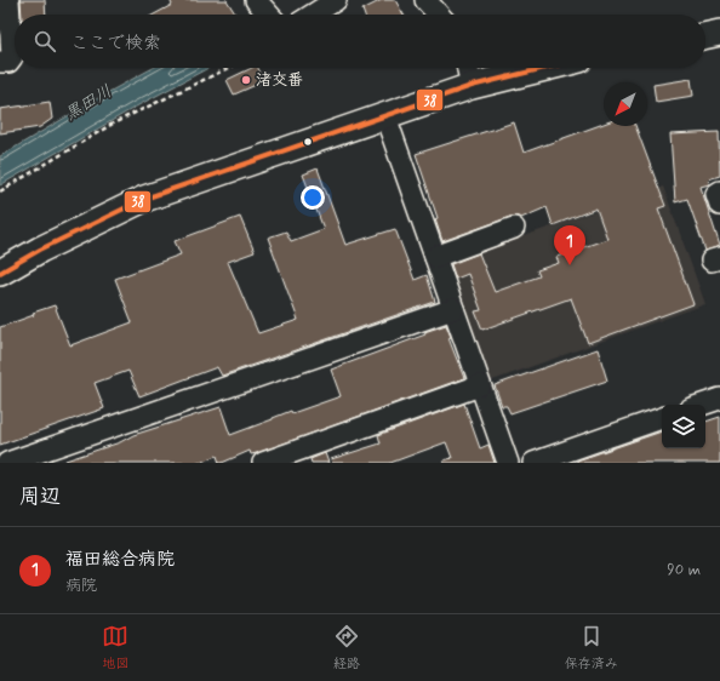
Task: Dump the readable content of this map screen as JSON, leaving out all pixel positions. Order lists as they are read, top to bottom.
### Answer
{
  "water": ["黒田川"],
  "places": ["渚交番"],
  "lines": ["transit line 38"],
  "north": "bottom left",
  "page": {
    "search": "ここで検索",
    "pins": "1",
    "heading": "周辺",
    "list": [
      {
        "mark": "1",
        "name": "福田総合病院",
        "note": "病院",
        "value": "90 m"
      }
    ],
    "nav": ["地図", "経路", "保存済み"]
  }
}
